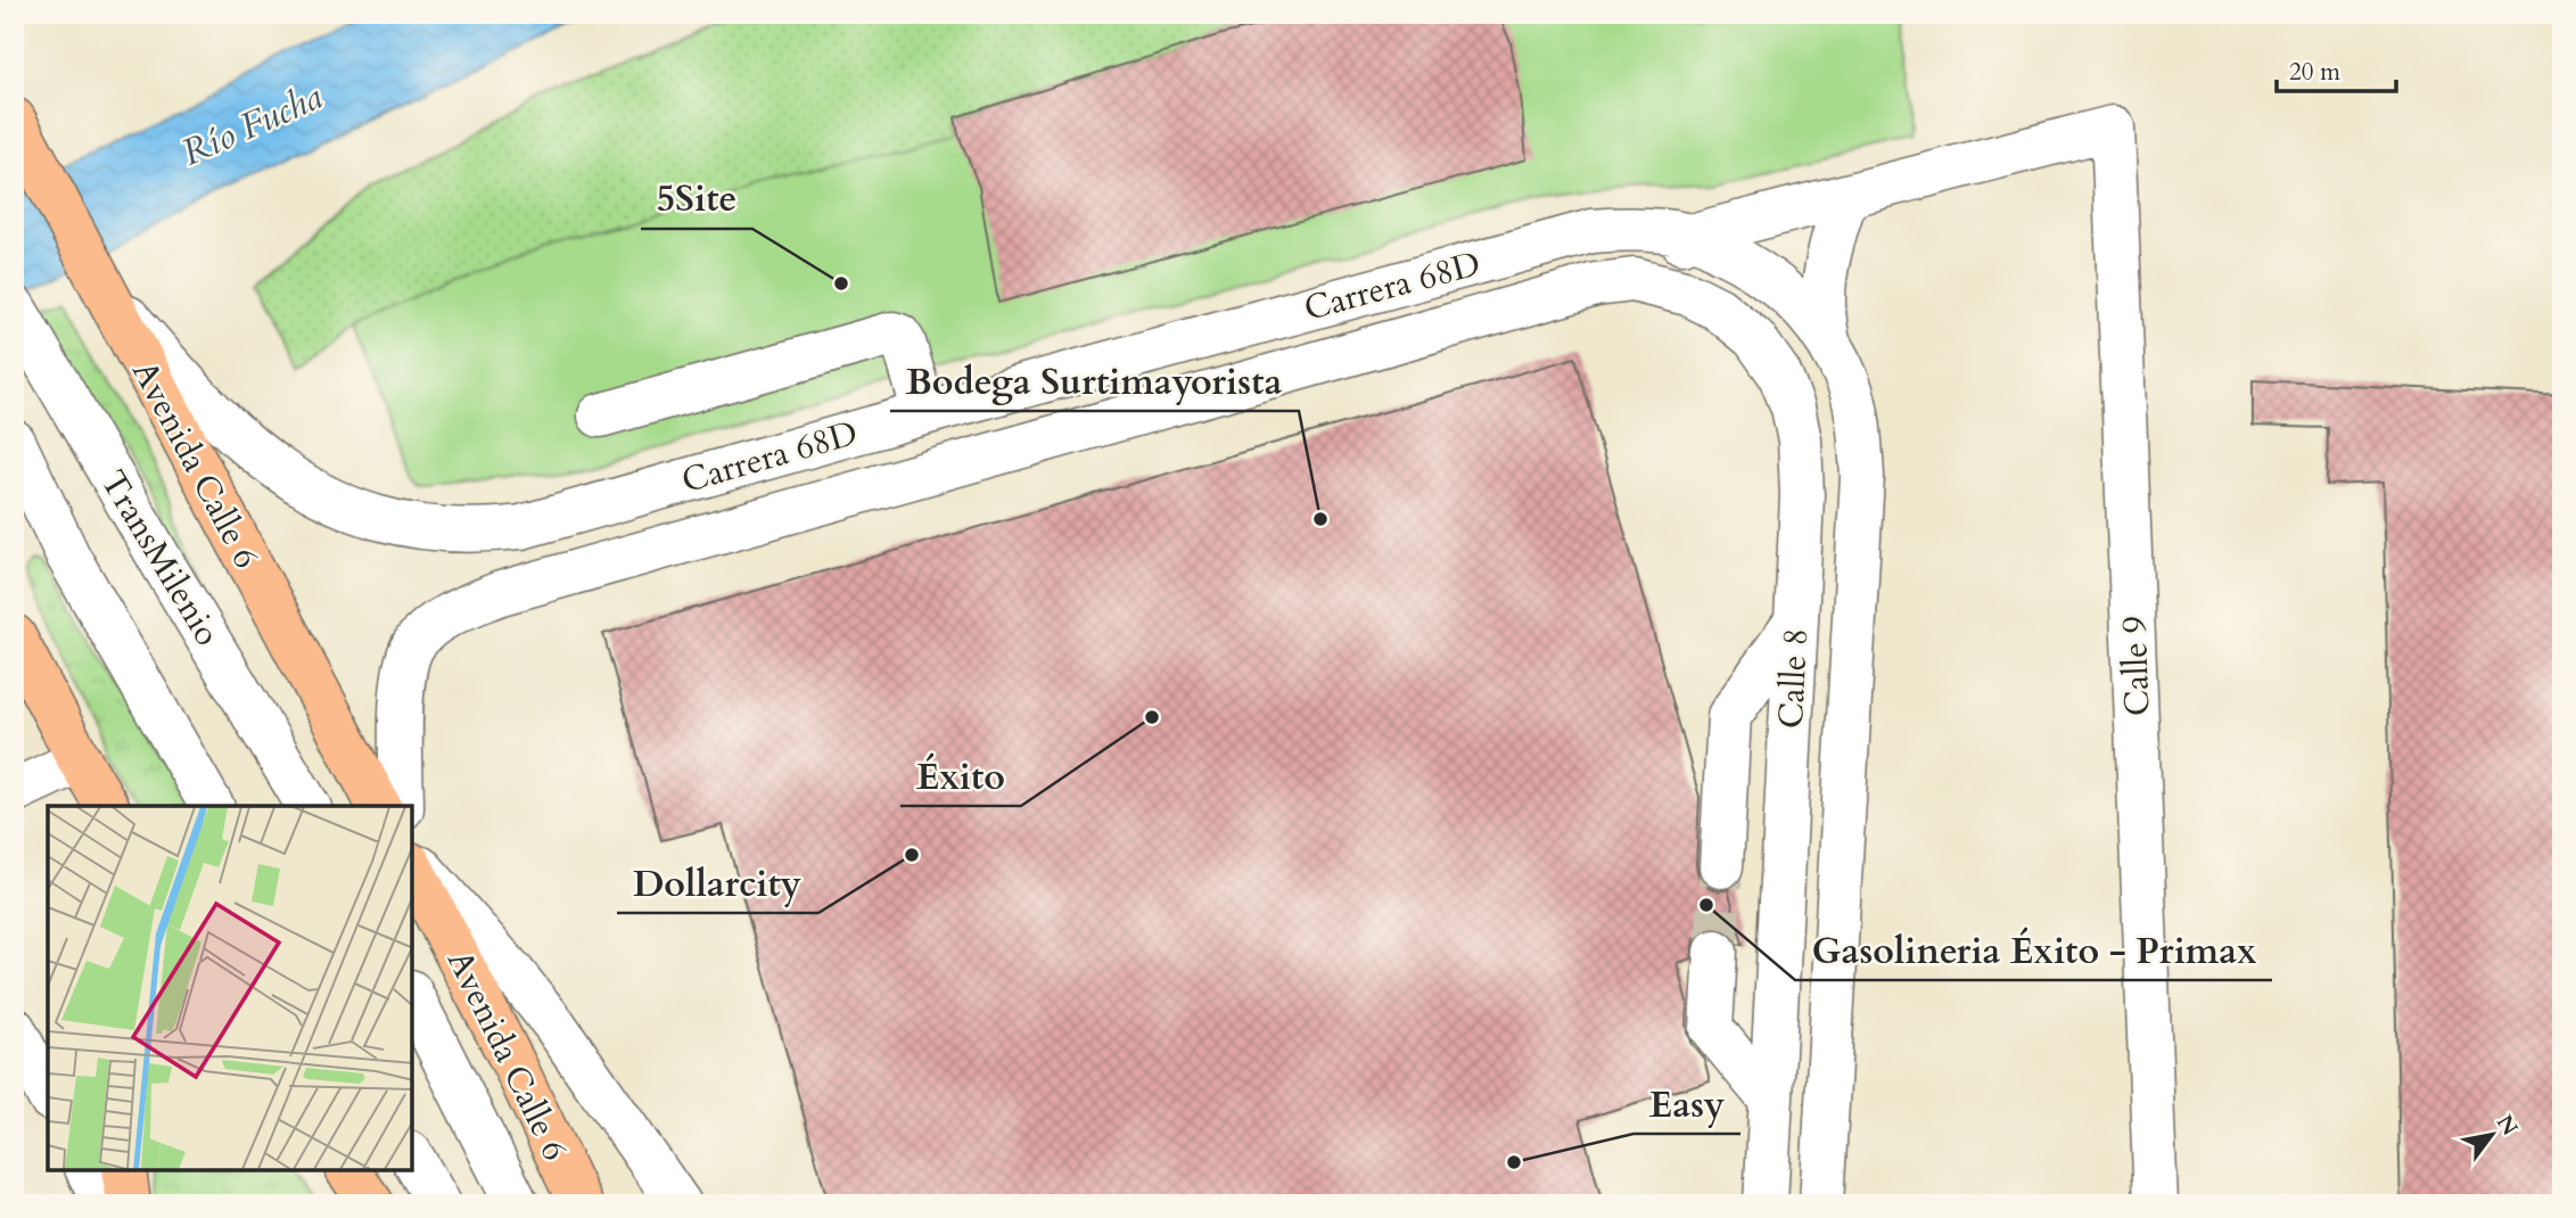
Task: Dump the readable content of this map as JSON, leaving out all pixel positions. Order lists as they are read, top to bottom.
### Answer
{
  "streets": {
    "highway": ["Avenida Calle 6"],
    "street": [
      "Carrera 68D",
      "TransMilenio",
      "Calle 9",
      "Calle 8"
    ]
  },
  "crossings": [
    ["Carrera 68D", "Avenida Calle 6"],
    ["Carrera 68D", "Calle 9"],
    ["Carrera 68D", "Calle 8"]
  ],
  "water": ["Río Fucha"],
  "places": [
    "5Site",
    "Bodega Surtimayorista",
    "Éxito",
    "Dollarcity",
    "Gasolineria Éxito - Primax",
    "Easy"
  ],
  "scale_bar": "20 m",
  "north": "top right"
}
